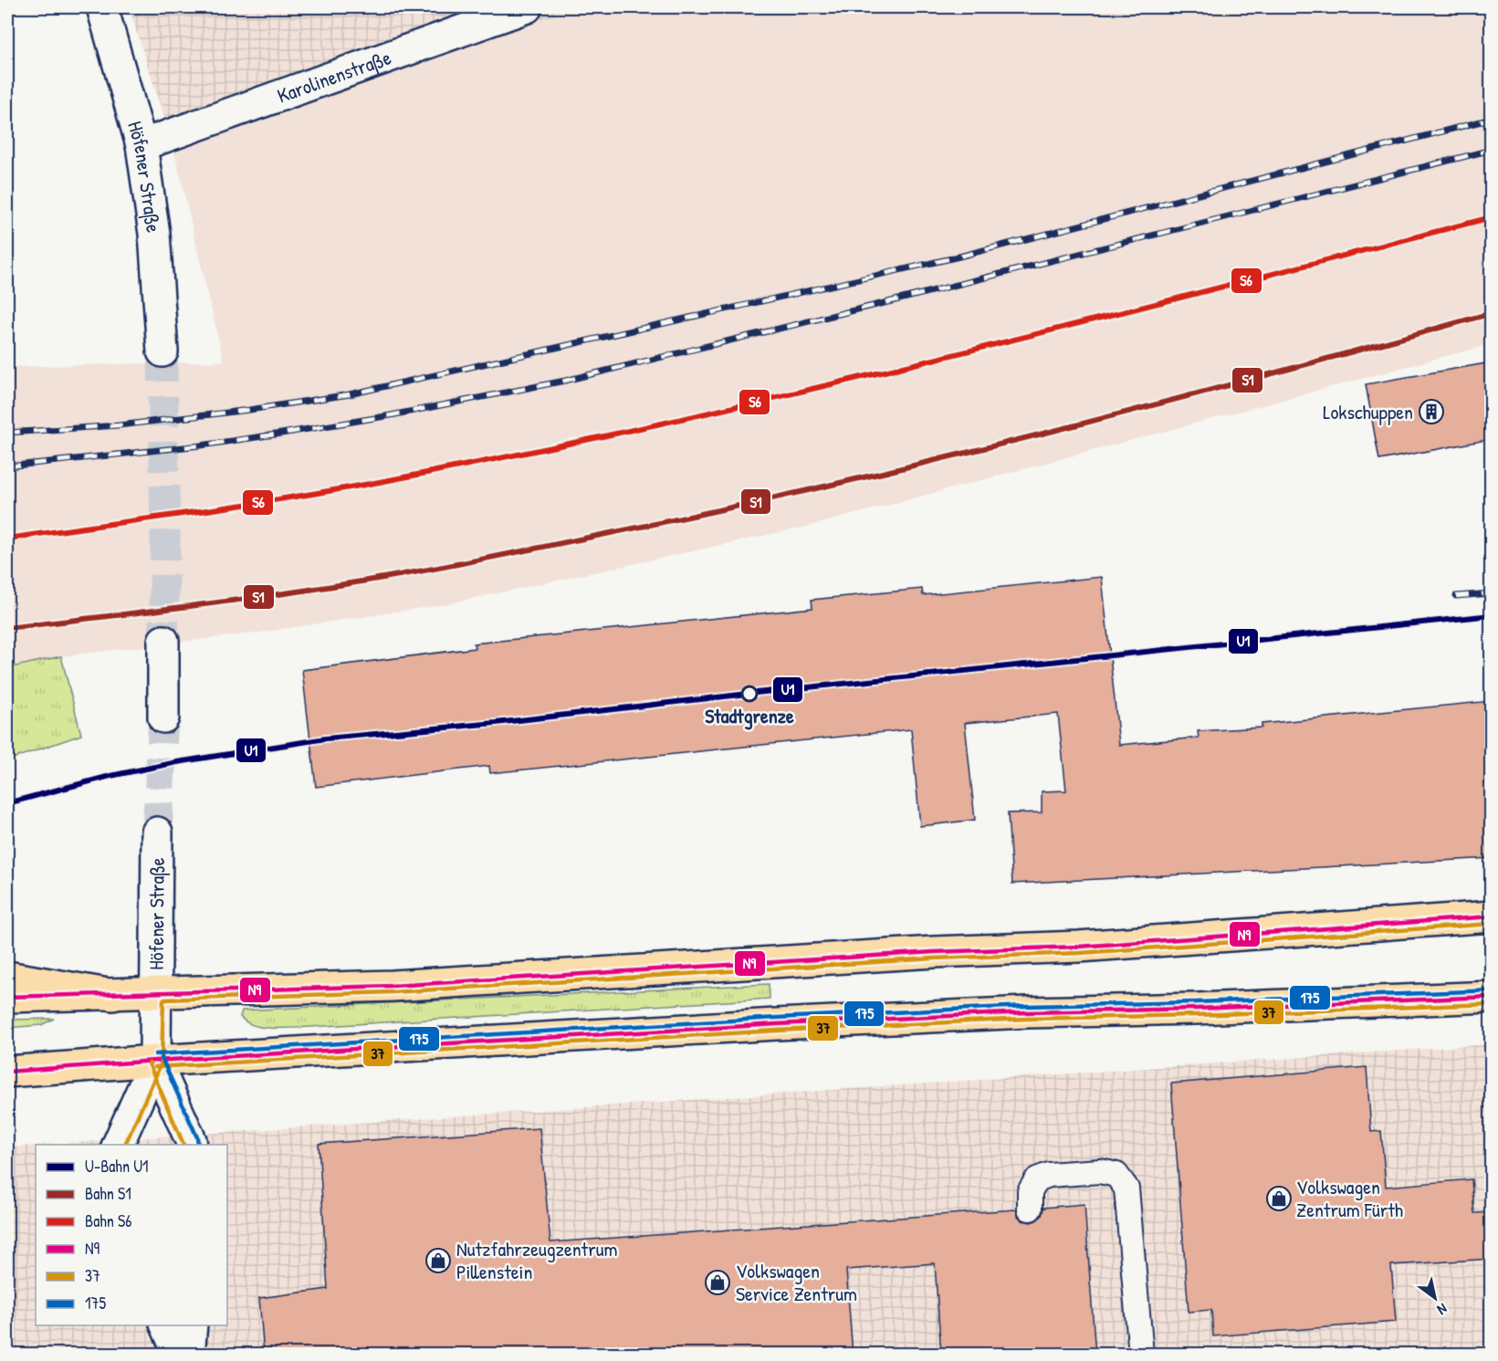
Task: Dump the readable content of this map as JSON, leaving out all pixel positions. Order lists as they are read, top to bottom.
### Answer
{
  "streets": {
    "main road": ["Karolinenstraße", "Höfener Straße"]
  },
  "crossings": [
    ["Karolinenstraße", "Höfener Straße"]
  ],
  "places": {
    "building": ["Lokschuppen"],
    "other": ["Stadtgrenze"],
    "shop": ["Volkswagen Zentrum Fürth", "Nutzfahrzeugzentrum Pillenstein", "Volkswagen Service Zentrum"]
  },
  "lines": [
    "rail line S6",
    "rail line S1",
    "metro line U1",
    "transit line N9",
    "transit line 37",
    "transit line 175"
  ],
  "legend": [
    "U-Bahn U1",
    "Bahn S1",
    "Bahn S6",
    "N9",
    "37",
    "175"
  ],
  "north": "bottom right"
}
